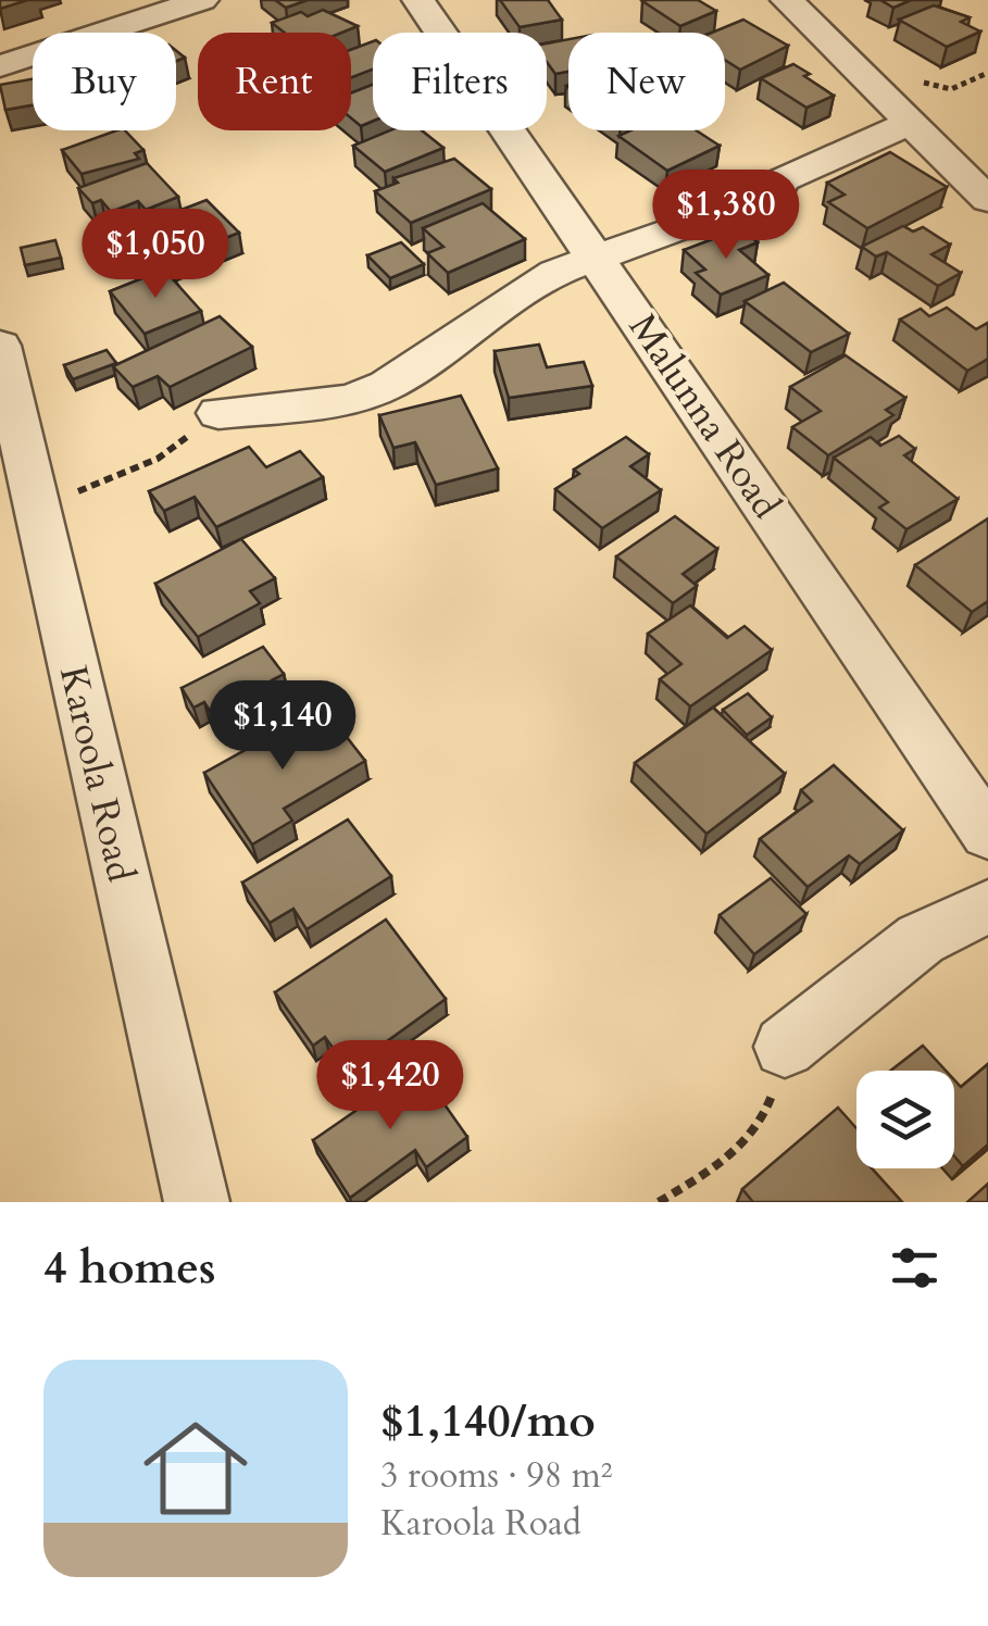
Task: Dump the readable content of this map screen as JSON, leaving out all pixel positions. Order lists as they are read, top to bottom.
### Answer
{
  "streets": {
    "street": ["Malunna Road", "Karoola Road"]
  },
  "page": {
    "chip": [
      "Buy",
      "Rent",
      "Filters",
      "New"
    ],
    "price": [
      "$1,380",
      "$1,050",
      "$1,140",
      "$1,420"
    ],
    "heading": "4 homes",
    "list": [
      {
        "name": "$1,140/mo",
        "note": "3 rooms · 98 m² · Karoola Road"
      }
    ]
  }
}
